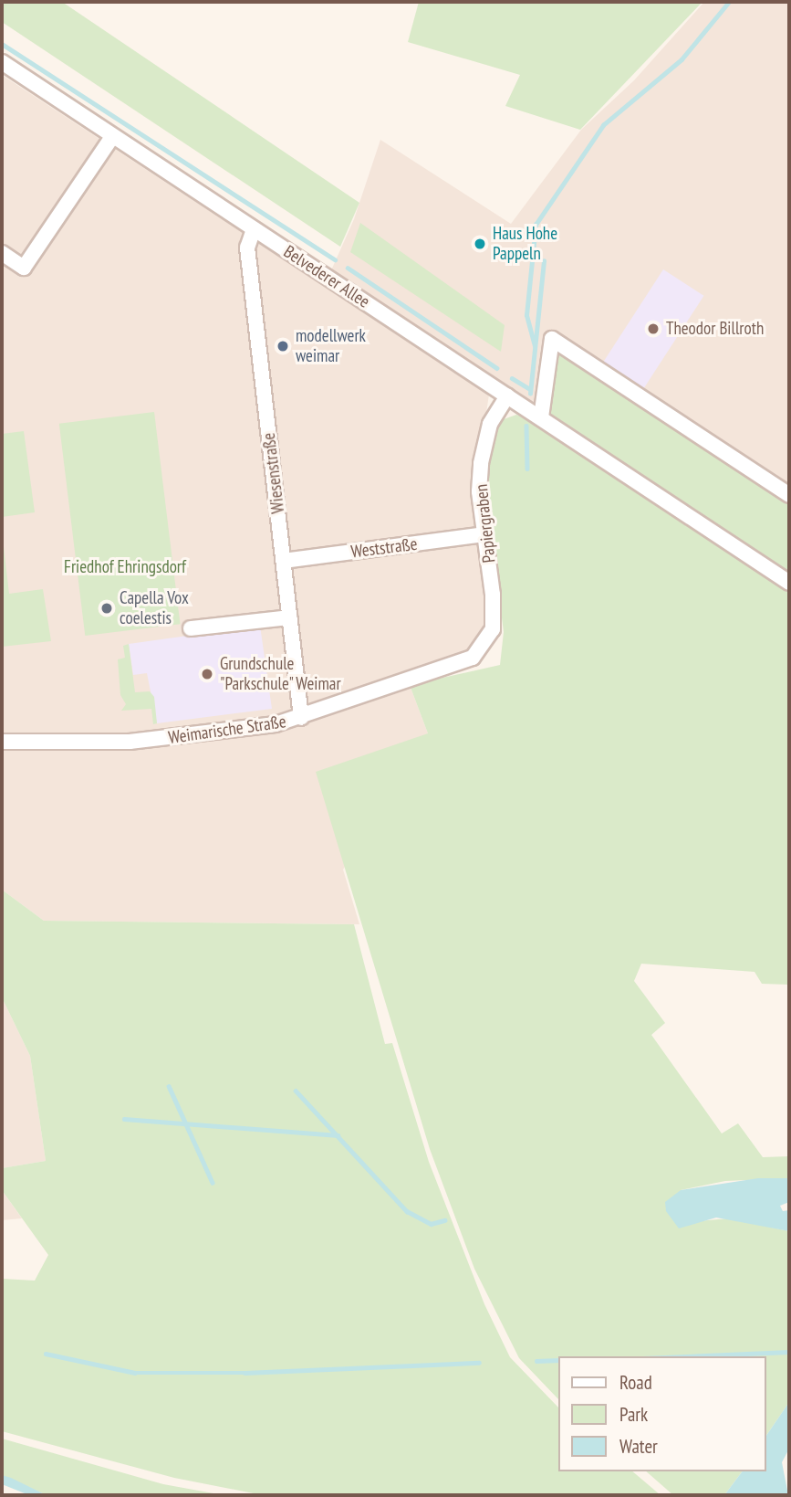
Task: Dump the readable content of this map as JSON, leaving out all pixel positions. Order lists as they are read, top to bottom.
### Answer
{
  "streets": {
    "street": [
      "Belvederer Allee",
      "Wiesenstraße",
      "Papiergraben",
      "Weststraße",
      "Weimarische Straße"
    ]
  },
  "crossings": [
    ["Belvederer Allee", "Wiesenstraße"],
    ["Belvederer Allee", "Papiergraben"],
    ["Wiesenstraße", "Weststraße"],
    ["Wiesenstraße", "Weimarische Straße"],
    ["Papiergraben", "Weststraße"],
    ["Papiergraben", "Weimarische Straße"]
  ],
  "parks": ["Friedhof Ehringsdorf"],
  "places": [
    "Haus Hohe Pappeln",
    "Theodor Billroth",
    "modellwerk weimar",
    "Capella Vox coelestis",
    "Grundschule \"Parkschule\" Weimar"
  ],
  "legend": ["Road", "Park", "Water"]
}
